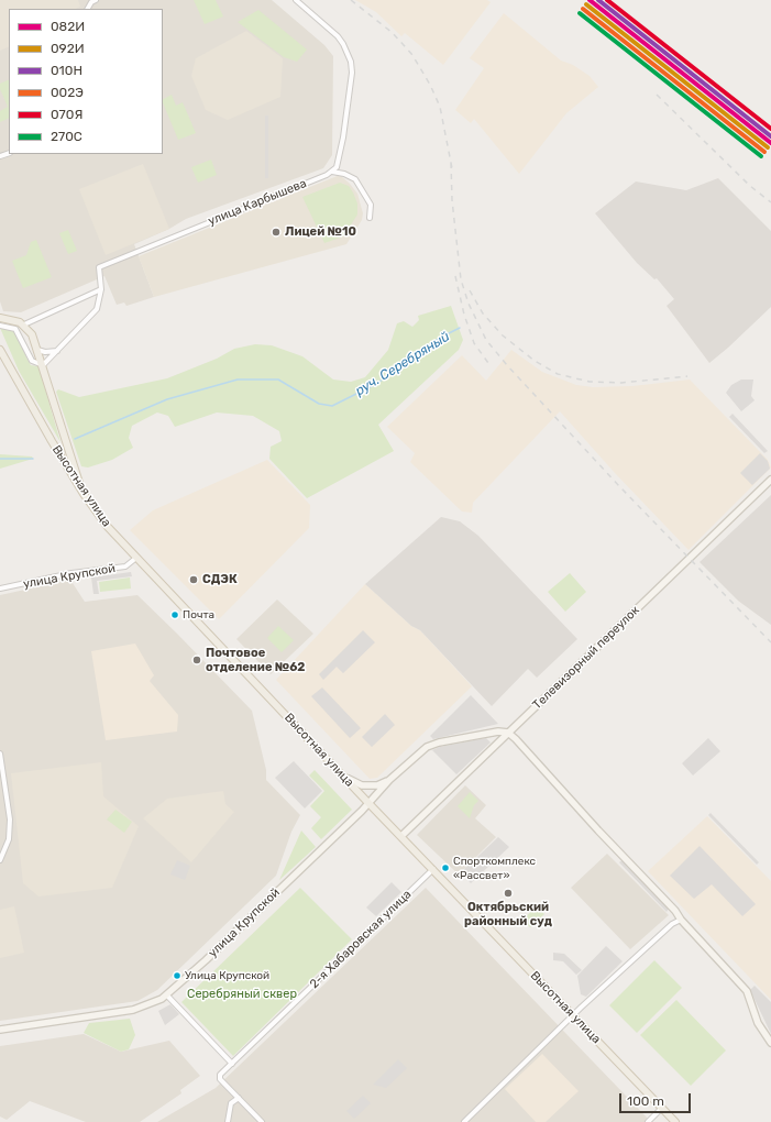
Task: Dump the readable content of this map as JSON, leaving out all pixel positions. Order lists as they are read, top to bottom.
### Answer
{
  "streets": {
    "main road": ["Высотная улица"],
    "street": [
      "улица Карбышева",
      "улица Крупской",
      "Телевизорный переулок",
      "2-я Хабаровская улица"
    ]
  },
  "crossings": [
    ["Высотная улица", "улица Крупской"],
    ["Высотная улица", "Телевизорный переулок"],
    ["Высотная улица", "2-я Хабаровская улица"],
    ["улица Крупской", "Телевизорный переулок"]
  ],
  "water": ["руч. Серебряный"],
  "parks": ["Серебряный сквер"],
  "places": [
    "Лицей №10",
    "СДЭК",
    "Почта",
    "Почтовое отделение №62",
    "Спорткомплекс «Рассвет»",
    "Октябрьский районный суд",
    "Улица Крупской"
  ],
  "lines": [
    "transit line 082И",
    "transit line 010Н",
    "transit line 070Я",
    "transit line 092И",
    "transit line 002Э",
    "transit line 270С"
  ],
  "legend": [
    "082И",
    "092И",
    "010Н",
    "002Э",
    "070Я",
    "270С"
  ],
  "scale_bar": "100 m"
}
